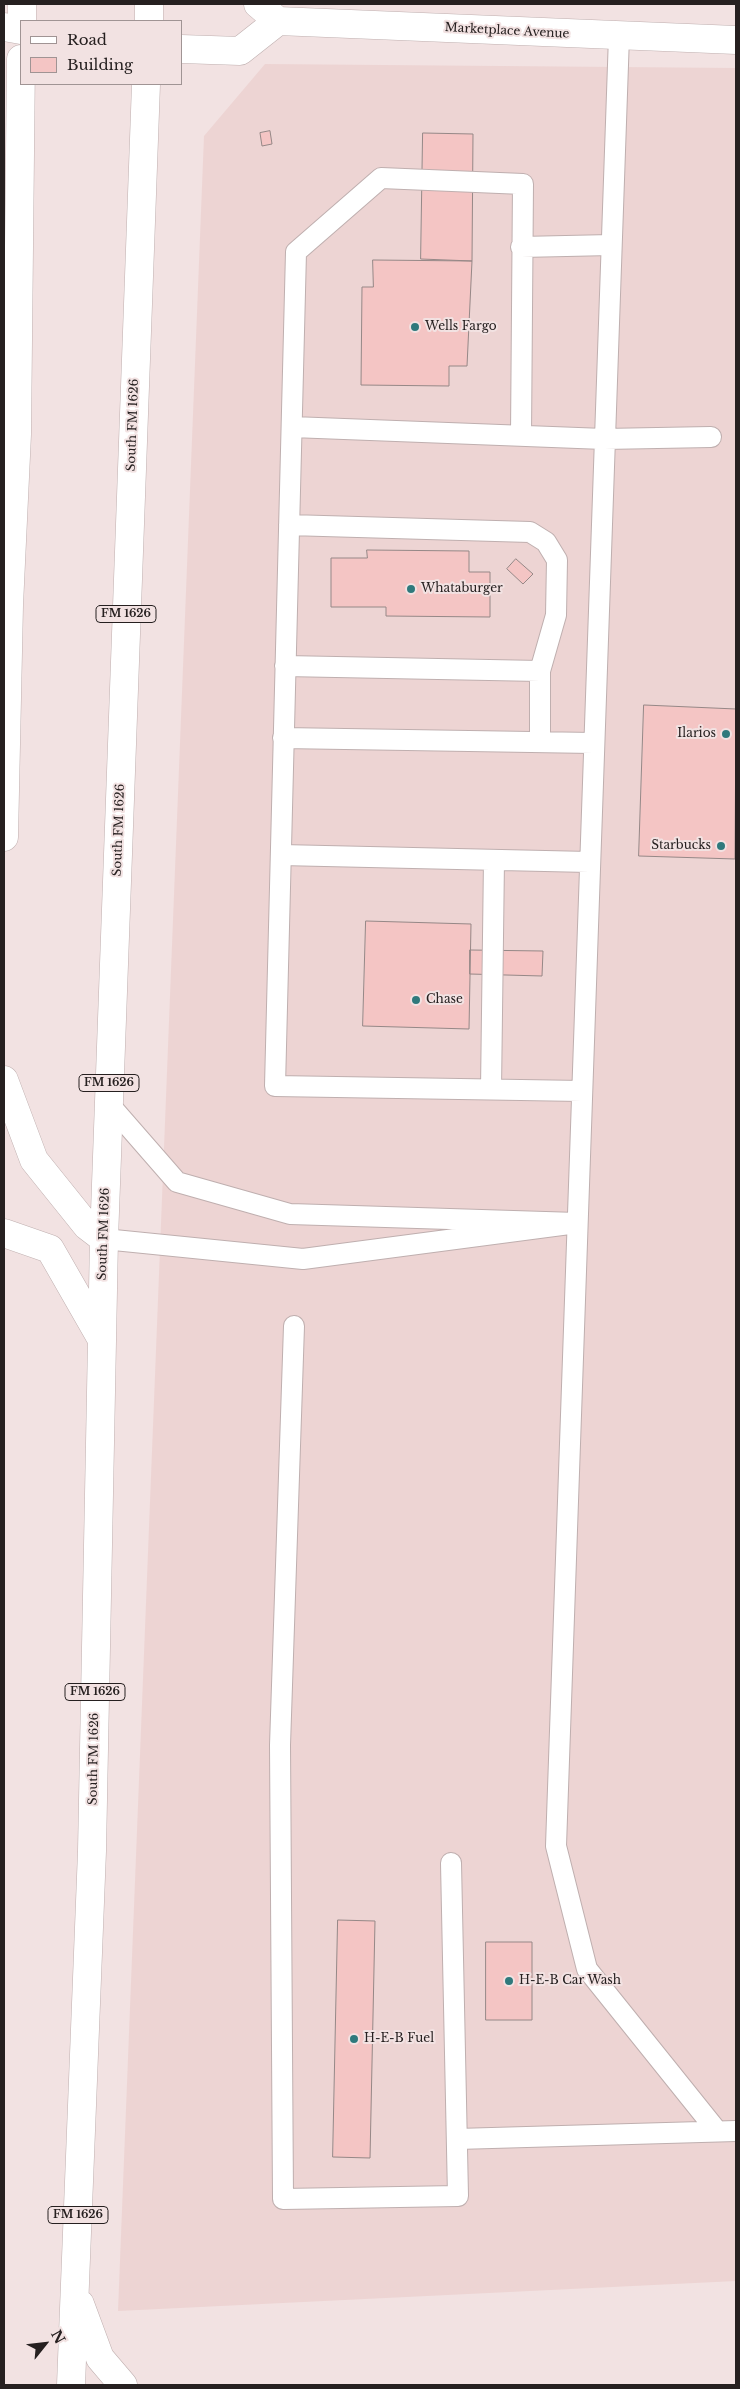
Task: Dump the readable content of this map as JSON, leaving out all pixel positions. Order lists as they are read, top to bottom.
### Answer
{
  "streets": {
    "main road": ["Marketplace Avenue", "South FM 1626", "FM 1626"]
  },
  "places": [
    "Wells Fargo",
    "Whataburger",
    "Ilarios",
    "Starbucks",
    "Chase",
    "H-E-B Car Wash",
    "H-E-B Fuel"
  ],
  "legend": ["Road", "Building"],
  "north": "top right"
}
